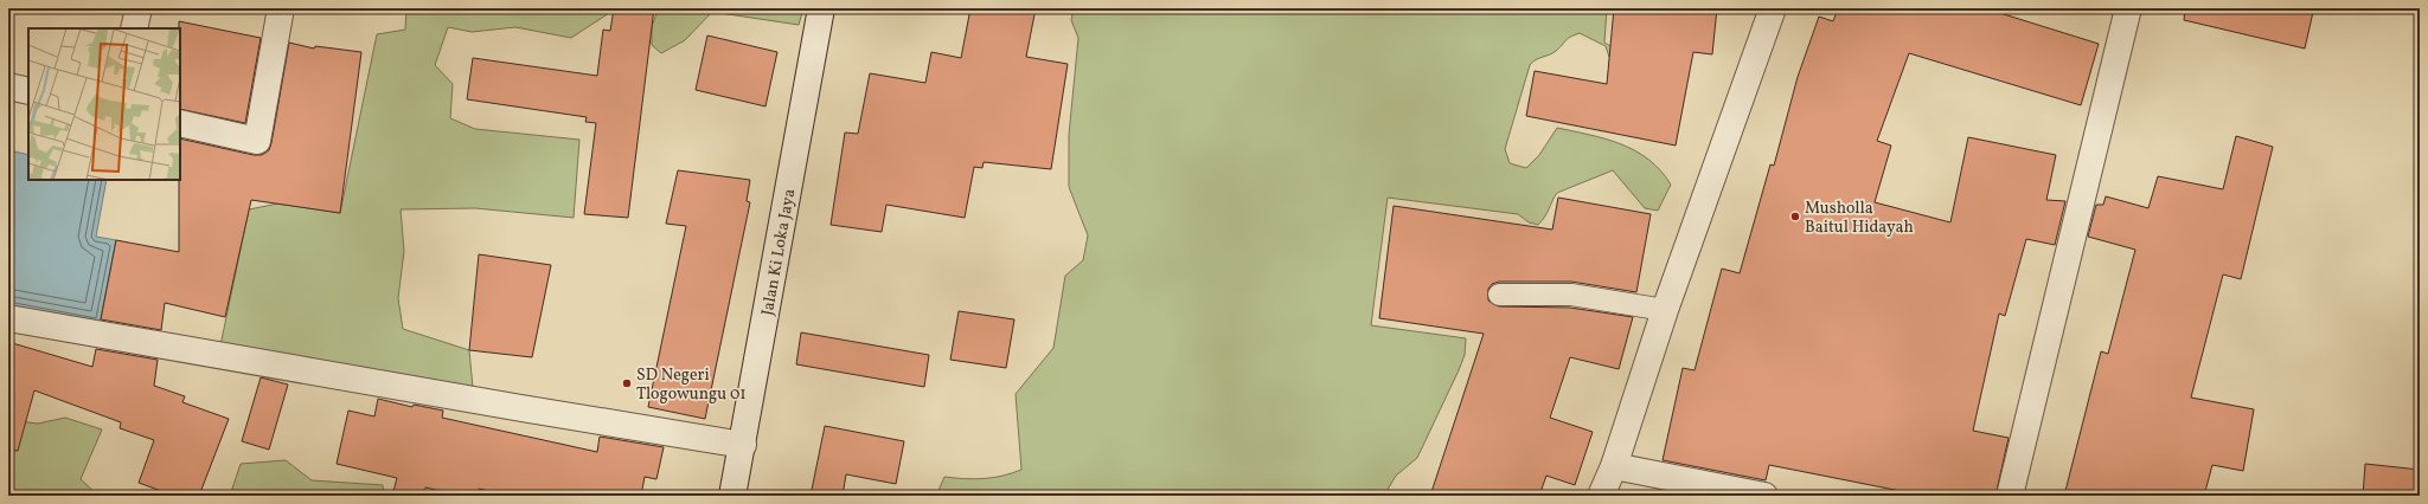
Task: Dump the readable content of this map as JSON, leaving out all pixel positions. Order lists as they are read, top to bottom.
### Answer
{
  "streets": {
    "street": ["Jalan Ki Loka Jaya"]
  },
  "places": ["Musholla Baitul Hidayah", "SD Negeri Tlogowungu 01"]
}
